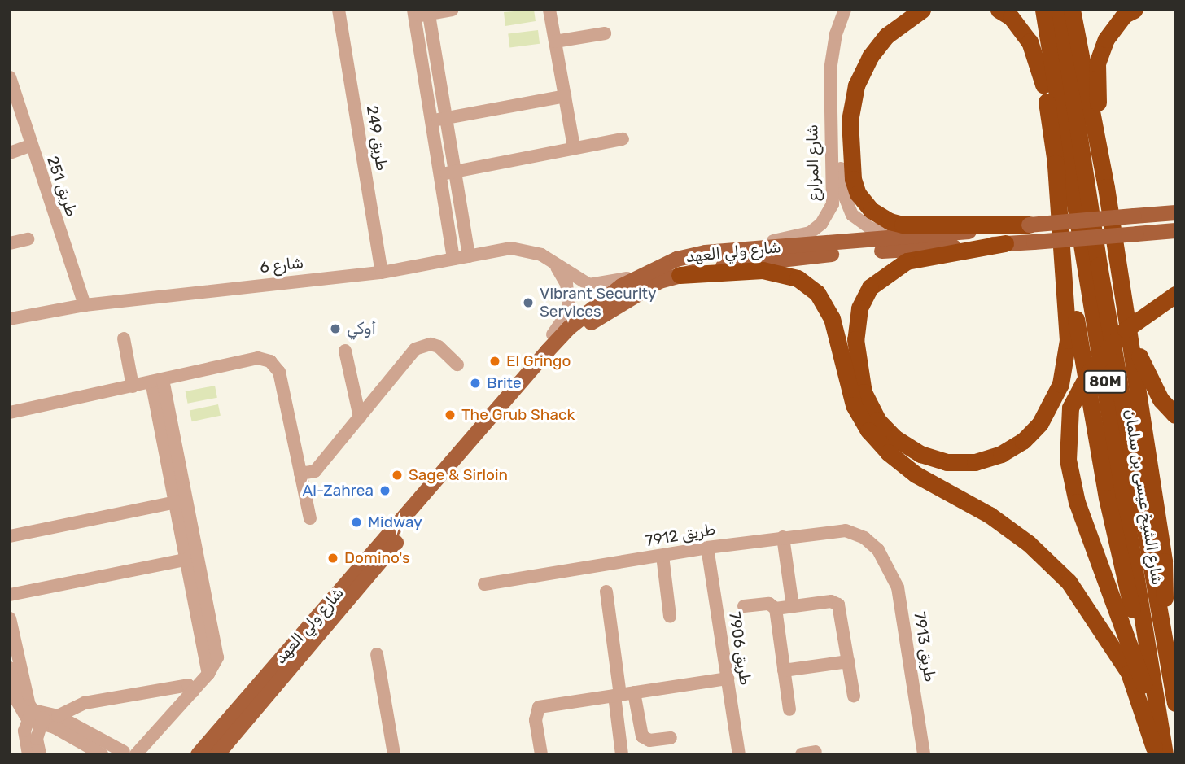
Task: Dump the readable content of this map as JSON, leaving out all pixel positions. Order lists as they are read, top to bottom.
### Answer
{
  "streets": {
    "highway": ["80M", "شارع الشيخ عيسى بن سلمان"],
    "main road": ["شارع ولي العهد"],
    "street": [
      "طريق 249",
      "شارع المزارع",
      "طريق 251",
      "شارع 6",
      "طريق 7912",
      "طريق 7913",
      "طريق 7906"
    ]
  },
  "crossings": [
    ["طريق 249", "شارع 6"],
    ["شارع المزارع", "شارع ولي العهد"],
    ["طريق 251", "شارع 6"],
    ["شارع ولي العهد", "شارع 6"],
    ["طريق 7912", "طريق 7913"],
    ["طريق 7912", "طريق 7906"]
  ],
  "places": [
    "Vibrant Security Services",
    "أوكي",
    "El Gringo",
    "Brite",
    "The Grub Shack",
    "Sage & Sirloin",
    "Al-Zahrea",
    "Midway",
    "Domino's"
  ]
}
